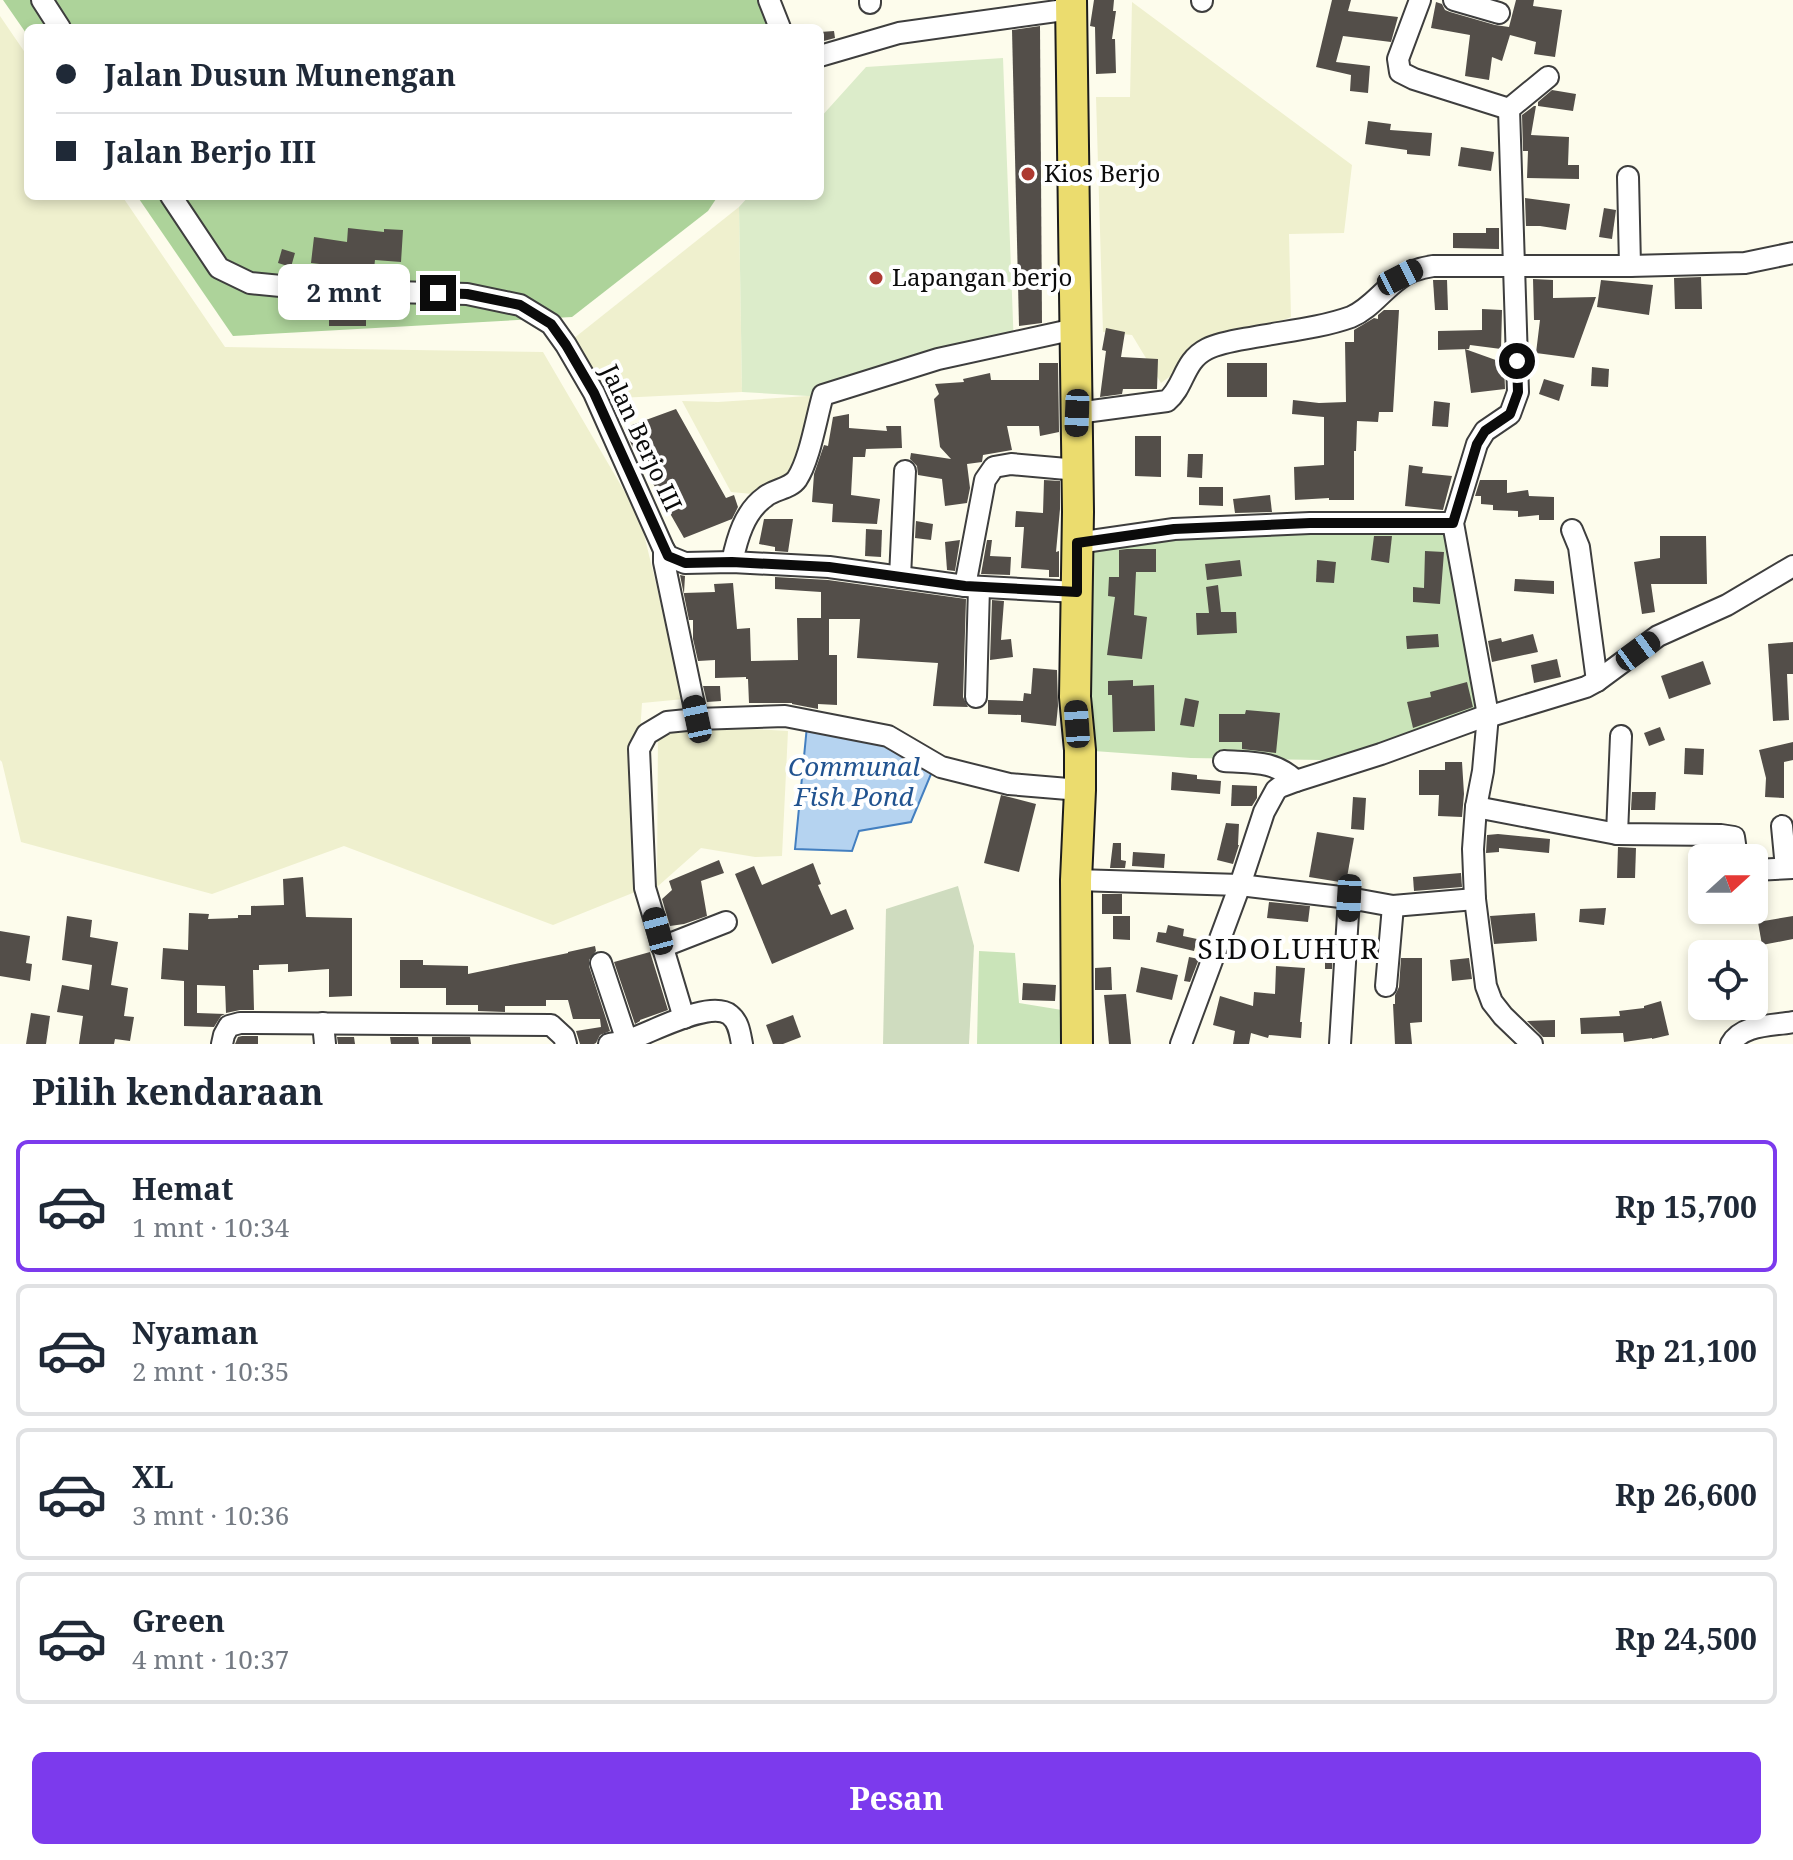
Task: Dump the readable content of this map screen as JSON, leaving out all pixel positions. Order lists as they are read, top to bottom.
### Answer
{
  "streets": {
    "street": ["Jalan Berjo III"]
  },
  "districts": ["SIDOLUHUR"],
  "water": ["Communal Fish Pond"],
  "places": ["Kios Berjo", "Lapangan berjo"],
  "north": "right",
  "page": {
    "banner": ["Jalan Dusun Munengan", "Jalan Berjo III"],
    "bubble": "2 mnt",
    "heading": "Pilih kendaraan",
    "list": [
      {
        "name": "Hemat",
        "note": "1 mnt · 10:34",
        "value": "Rp 15,700"
      },
      {
        "name": "Nyaman",
        "note": "2 mnt · 10:35",
        "value": "Rp 21,100"
      },
      {
        "name": "XL",
        "note": "3 mnt · 10:36",
        "value": "Rp 26,600"
      },
      {
        "name": "Green",
        "note": "4 mnt · 10:37",
        "value": "Rp 24,500"
      }
    ],
    "buttons": "Pesan"
  }
}
